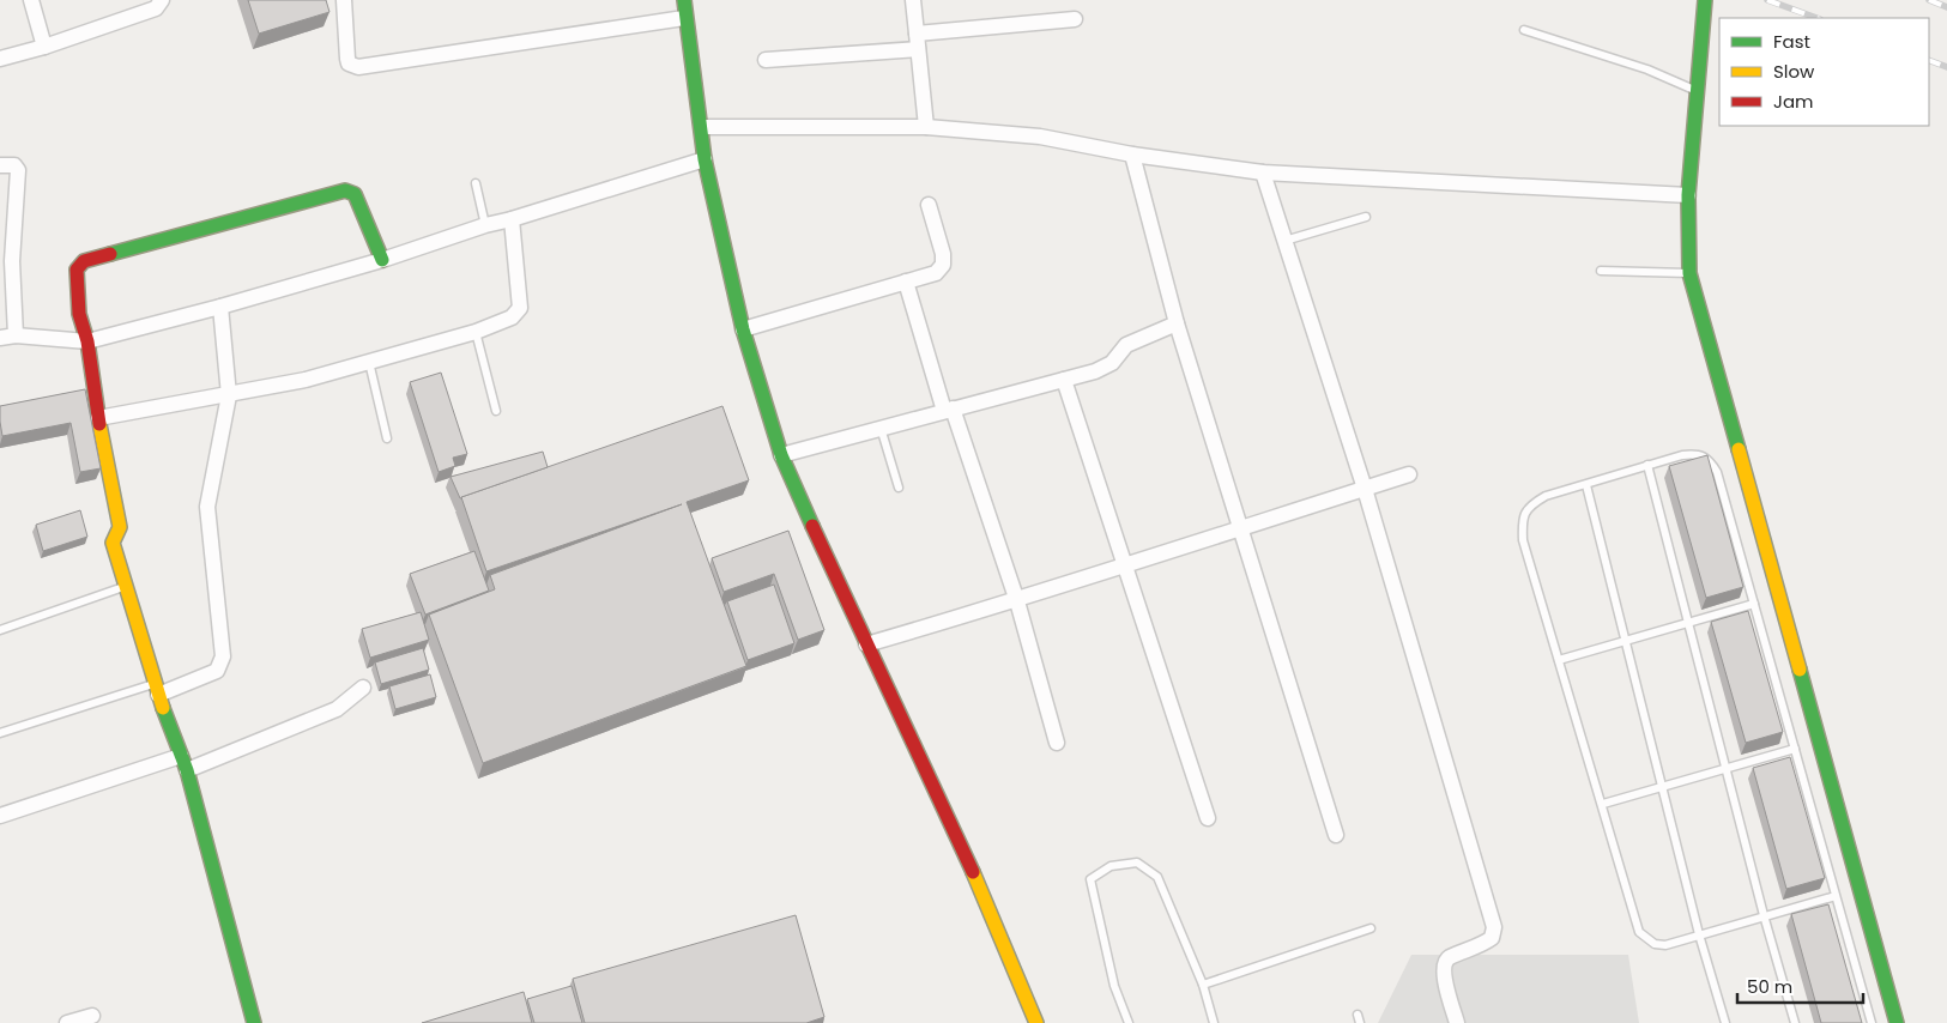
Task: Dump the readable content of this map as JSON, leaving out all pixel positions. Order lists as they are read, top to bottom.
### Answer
{
  "legend": ["Fast", "Slow", "Jam"],
  "scale_bar": "50 m"
}
